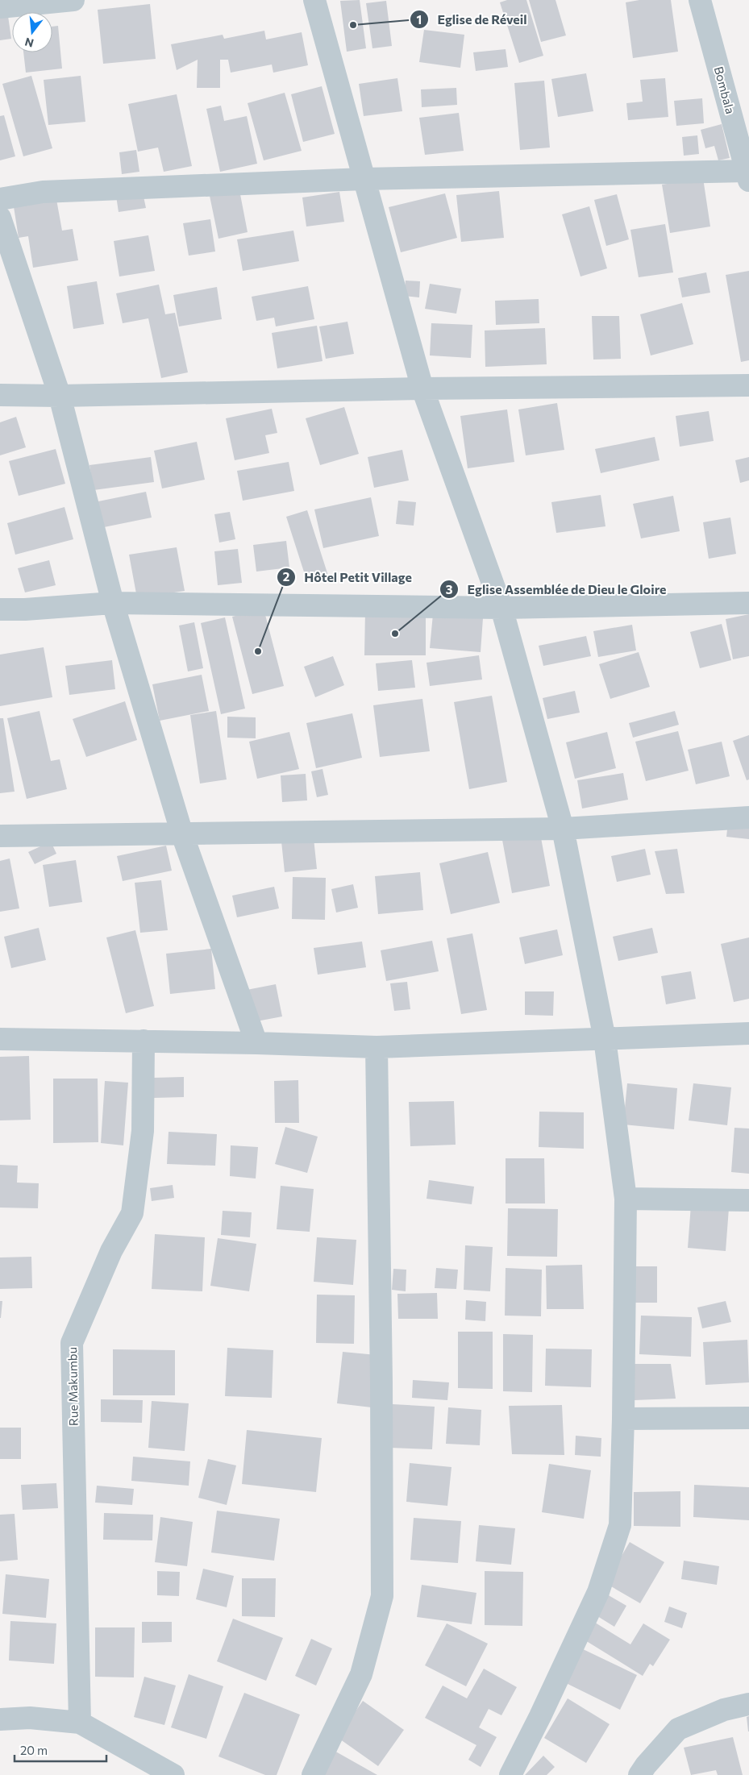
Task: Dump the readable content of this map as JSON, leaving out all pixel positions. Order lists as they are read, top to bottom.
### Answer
{
  "streets": {
    "street": ["Bombala", "Rue Makumbu"]
  },
  "places": ["Eglise de Réveil", "Eglise Assemblée de Dieu le Gloire", "Hôtel Petit Village"],
  "scale_bar": "20 m",
  "north": "bottom"
}
